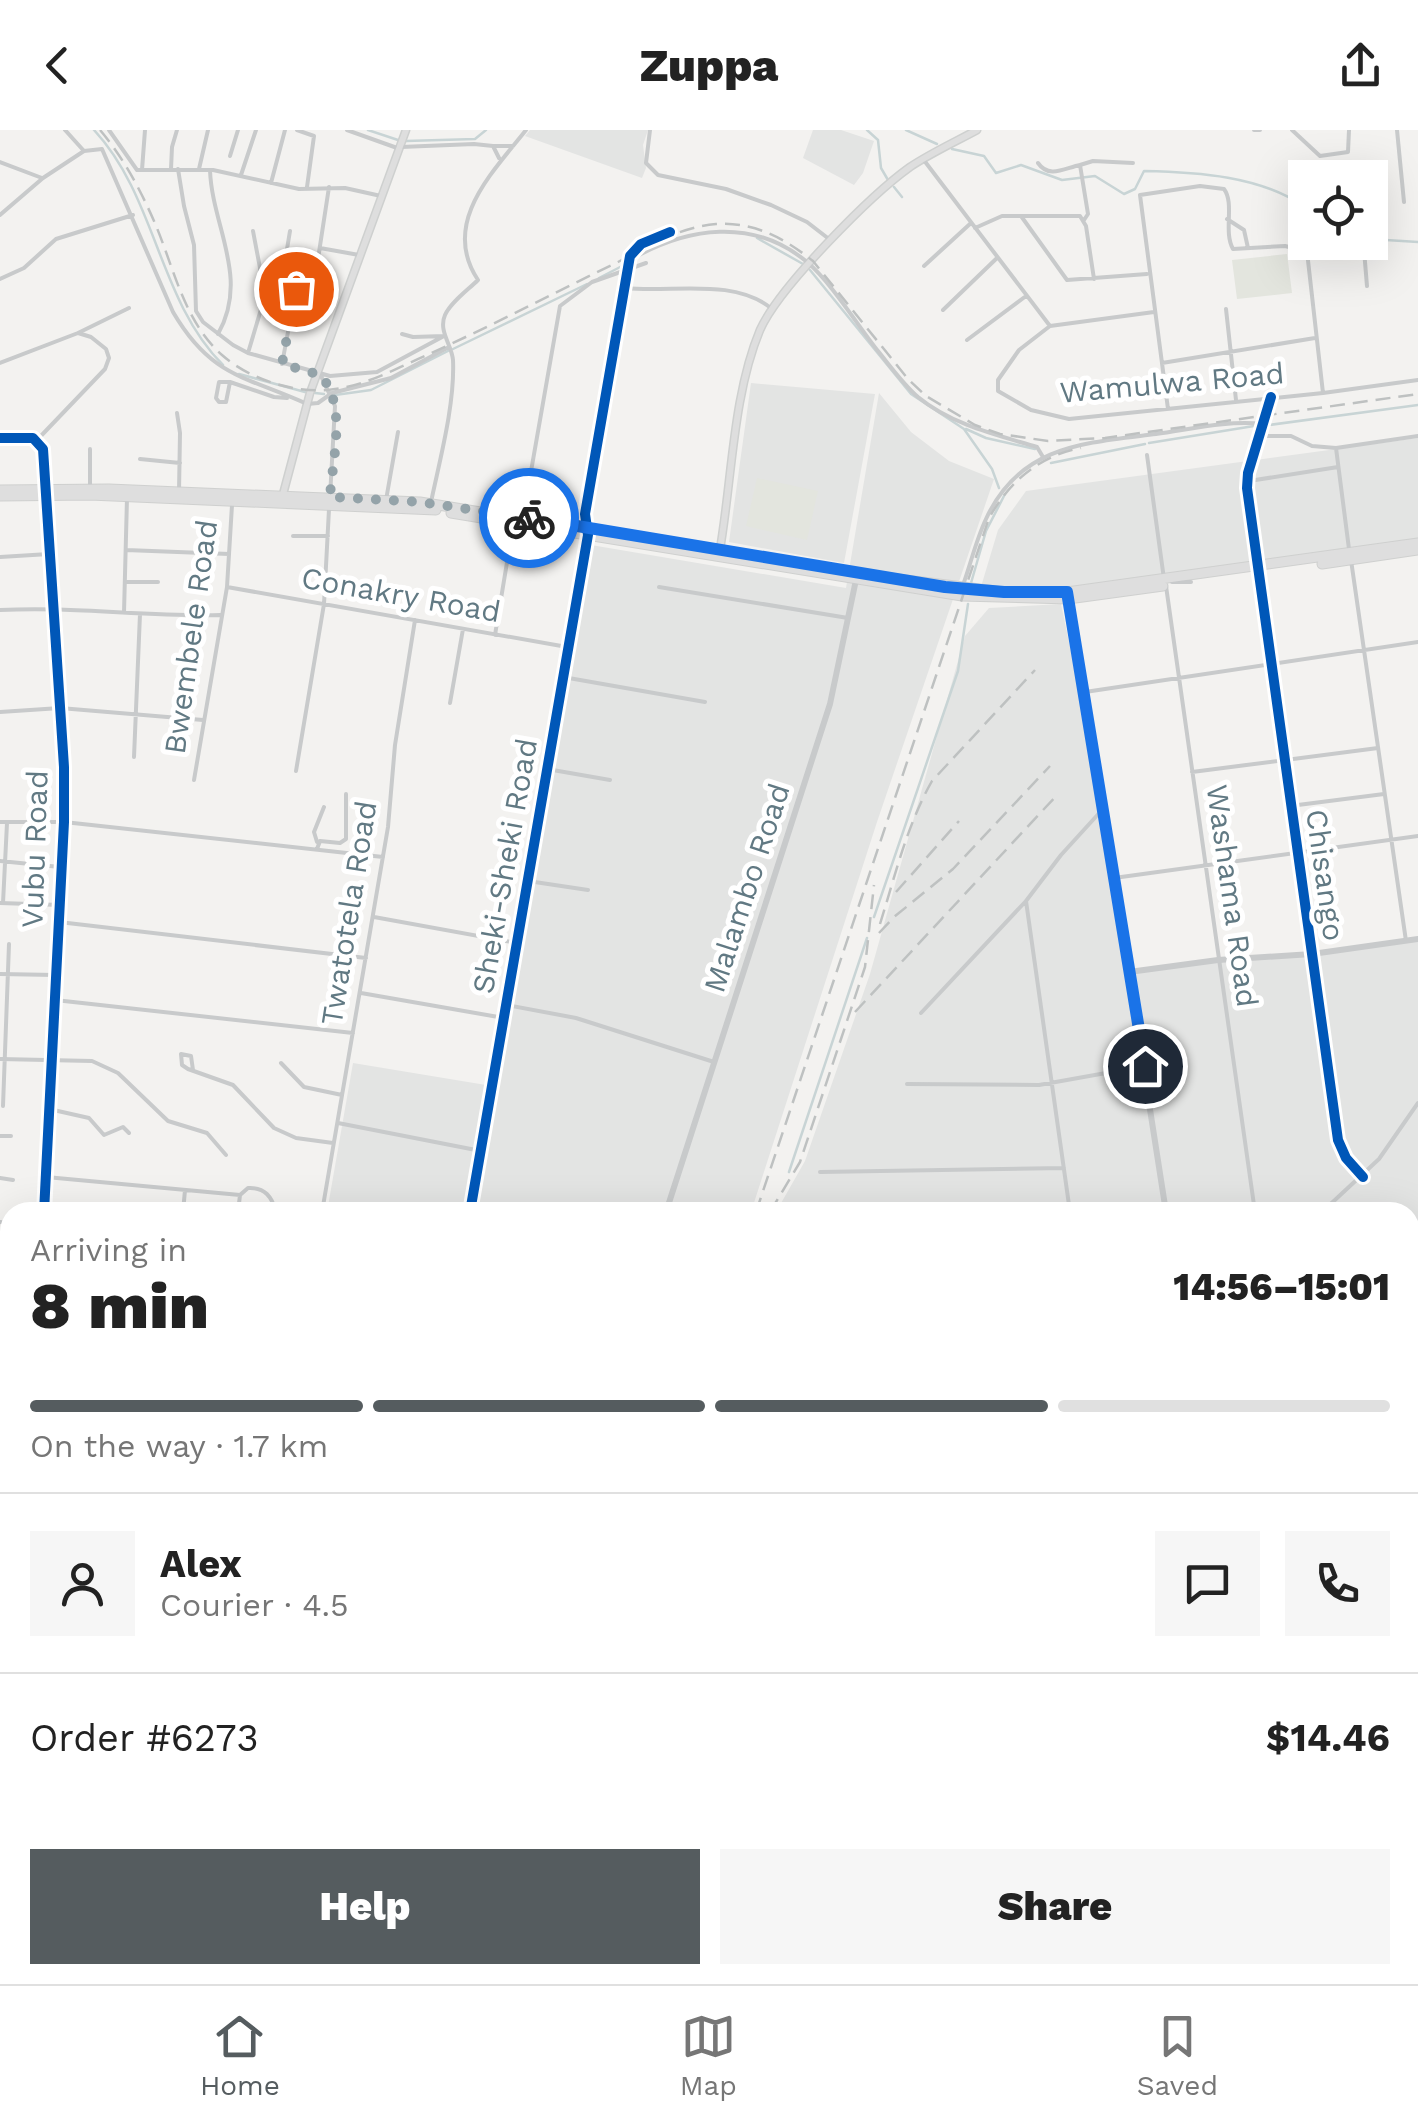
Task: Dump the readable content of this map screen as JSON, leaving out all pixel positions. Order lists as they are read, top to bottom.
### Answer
{
  "streets": {
    "street": [
      "Wamulwa Road",
      "Conakry Road",
      "Bwembele Road",
      "Vubu Road",
      "Sheki-Sheki Road",
      "Chisango",
      "Malambo Road",
      "Washama Road",
      "Twatotela Road"
    ]
  },
  "crossings": [
    ["Conakry Road", "Bwembele Road"],
    ["Conakry Road", "Sheki-Sheki Road"],
    ["Conakry Road", "Twatotela Road"]
  ],
  "page": {
    "header": "Zuppa",
    "heading": ["8 min", "Arriving in", "14:56–15:01"],
    "panel": [
      "Alex",
      "Courier · 4.5",
      "Order #6273",
      "$14.46"
    ],
    "bar": "On the way · 1.7 km",
    "buttons": ["Help", "Share"],
    "tabs": ["Home", "Map", "Saved"]
  }
}
